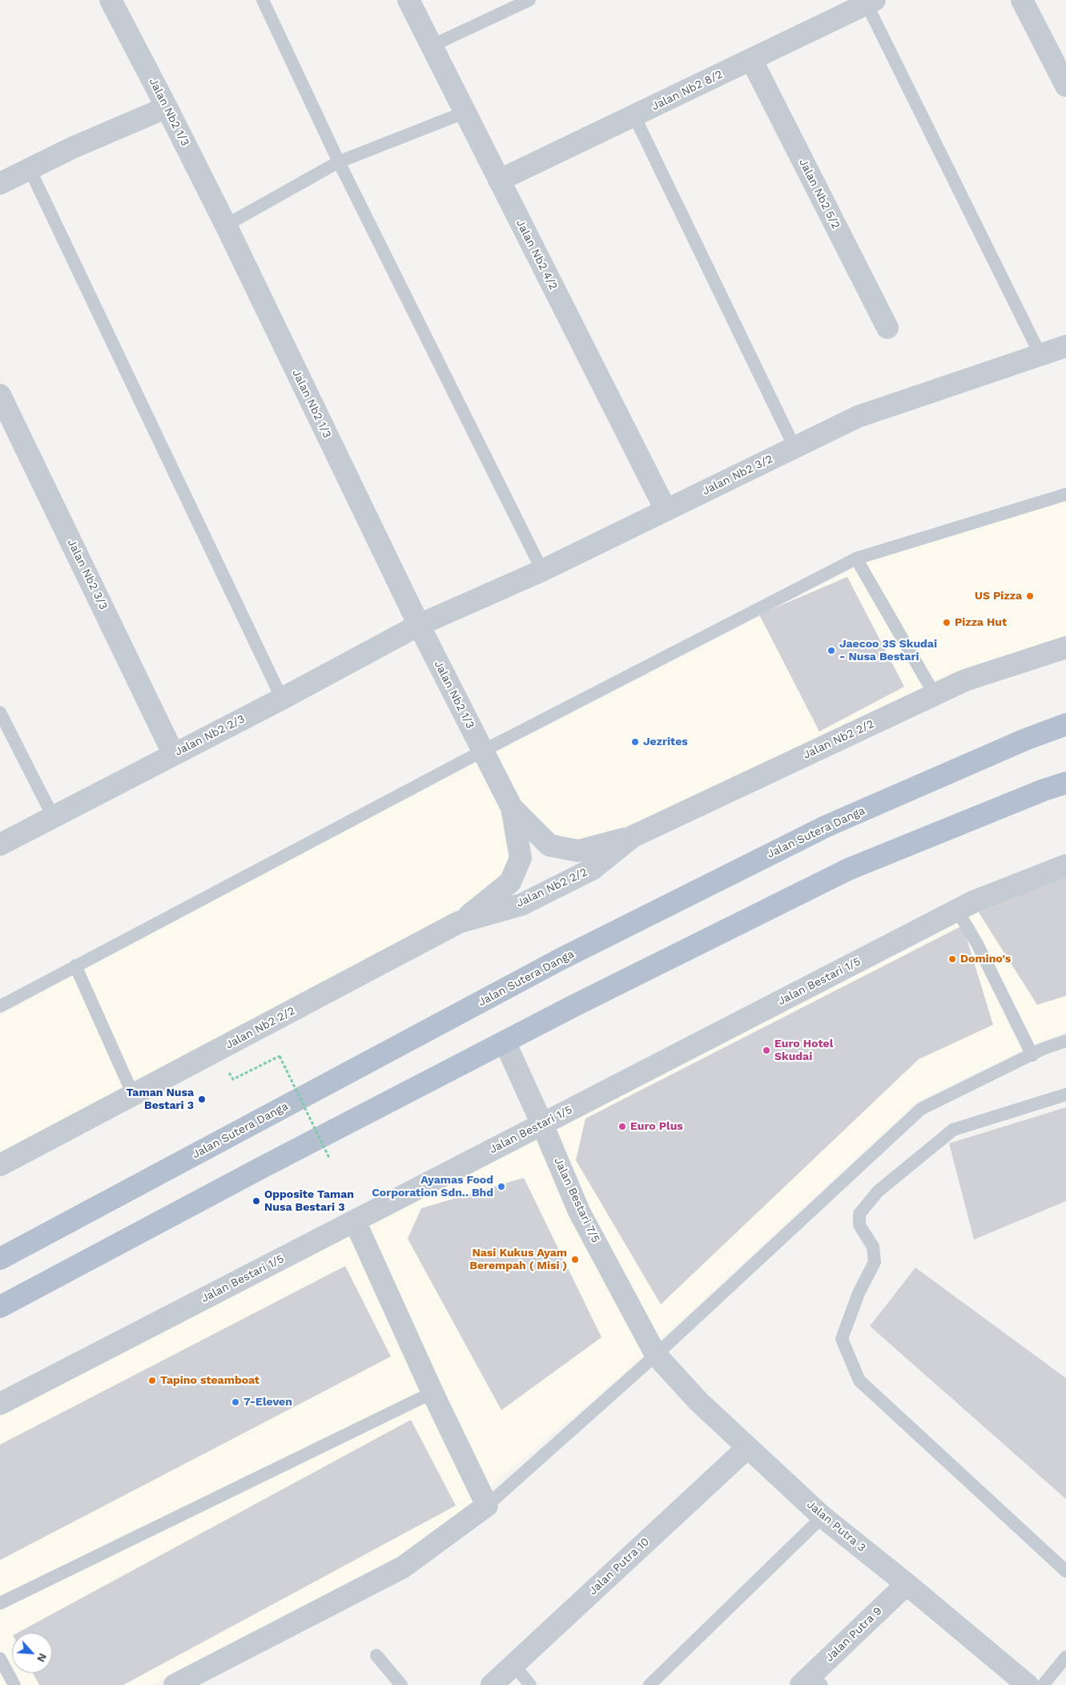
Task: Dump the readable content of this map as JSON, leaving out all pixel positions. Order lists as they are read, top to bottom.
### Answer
{
  "streets": {
    "main road": ["Jalan Sutera Danga"],
    "street": [
      "Jalan Nb2 8/2",
      "Jalan Nb2 1/3",
      "Jalan Nb2 5/2",
      "Jalan Nb2 4/2",
      "Jalan Nb2 3/2",
      "Jalan Nb2 3/3",
      "Jalan Nb2 2/3",
      "Jalan Nb2 2/2",
      "Jalan Bestari 1/5",
      "Jalan Bestari 7/5",
      "Jalan Putra 3",
      "Jalan Putra 10",
      "Jalan Putra 9"
    ]
  },
  "crossings": [
    ["Jalan Nb2 8/2", "Jalan Nb2 5/2"],
    ["Jalan Nb2 8/2", "Jalan Nb2 4/2"],
    ["Jalan Nb2 1/3", "Jalan Nb2 3/2"],
    ["Jalan Nb2 1/3", "Jalan Nb2 2/3"],
    ["Jalan Nb2 1/3", "Jalan Nb2 2/2"],
    ["Jalan Nb2 4/2", "Jalan Nb2 3/2"],
    ["Jalan Nb2 3/2", "Jalan Nb2 2/3"],
    ["Jalan Nb2 3/3", "Jalan Nb2 2/3"],
    ["Jalan Bestari 1/5", "Jalan Bestari 7/5"],
    ["Jalan Bestari 7/5", "Jalan Putra 3"],
    ["Jalan Putra 3", "Jalan Putra 10"],
    ["Jalan Putra 3", "Jalan Putra 9"]
  ],
  "places": [
    "US Pizza",
    "Pizza Hut",
    "Jaecoo 3S Skudai - Nusa Bestari",
    "Jezrites",
    "Domino's",
    "Euro Hotel Skudai",
    "Taman Nusa Bestari 3",
    "Euro Plus",
    "Ayamas Food Corporation Sdn.. Bhd",
    "Opposite Taman Nusa Bestari 3",
    "Nasi Kukus Ayam Berempah ( Misi )",
    "Tapino steamboat",
    "7-Eleven"
  ],
  "north": "bottom right"
}
